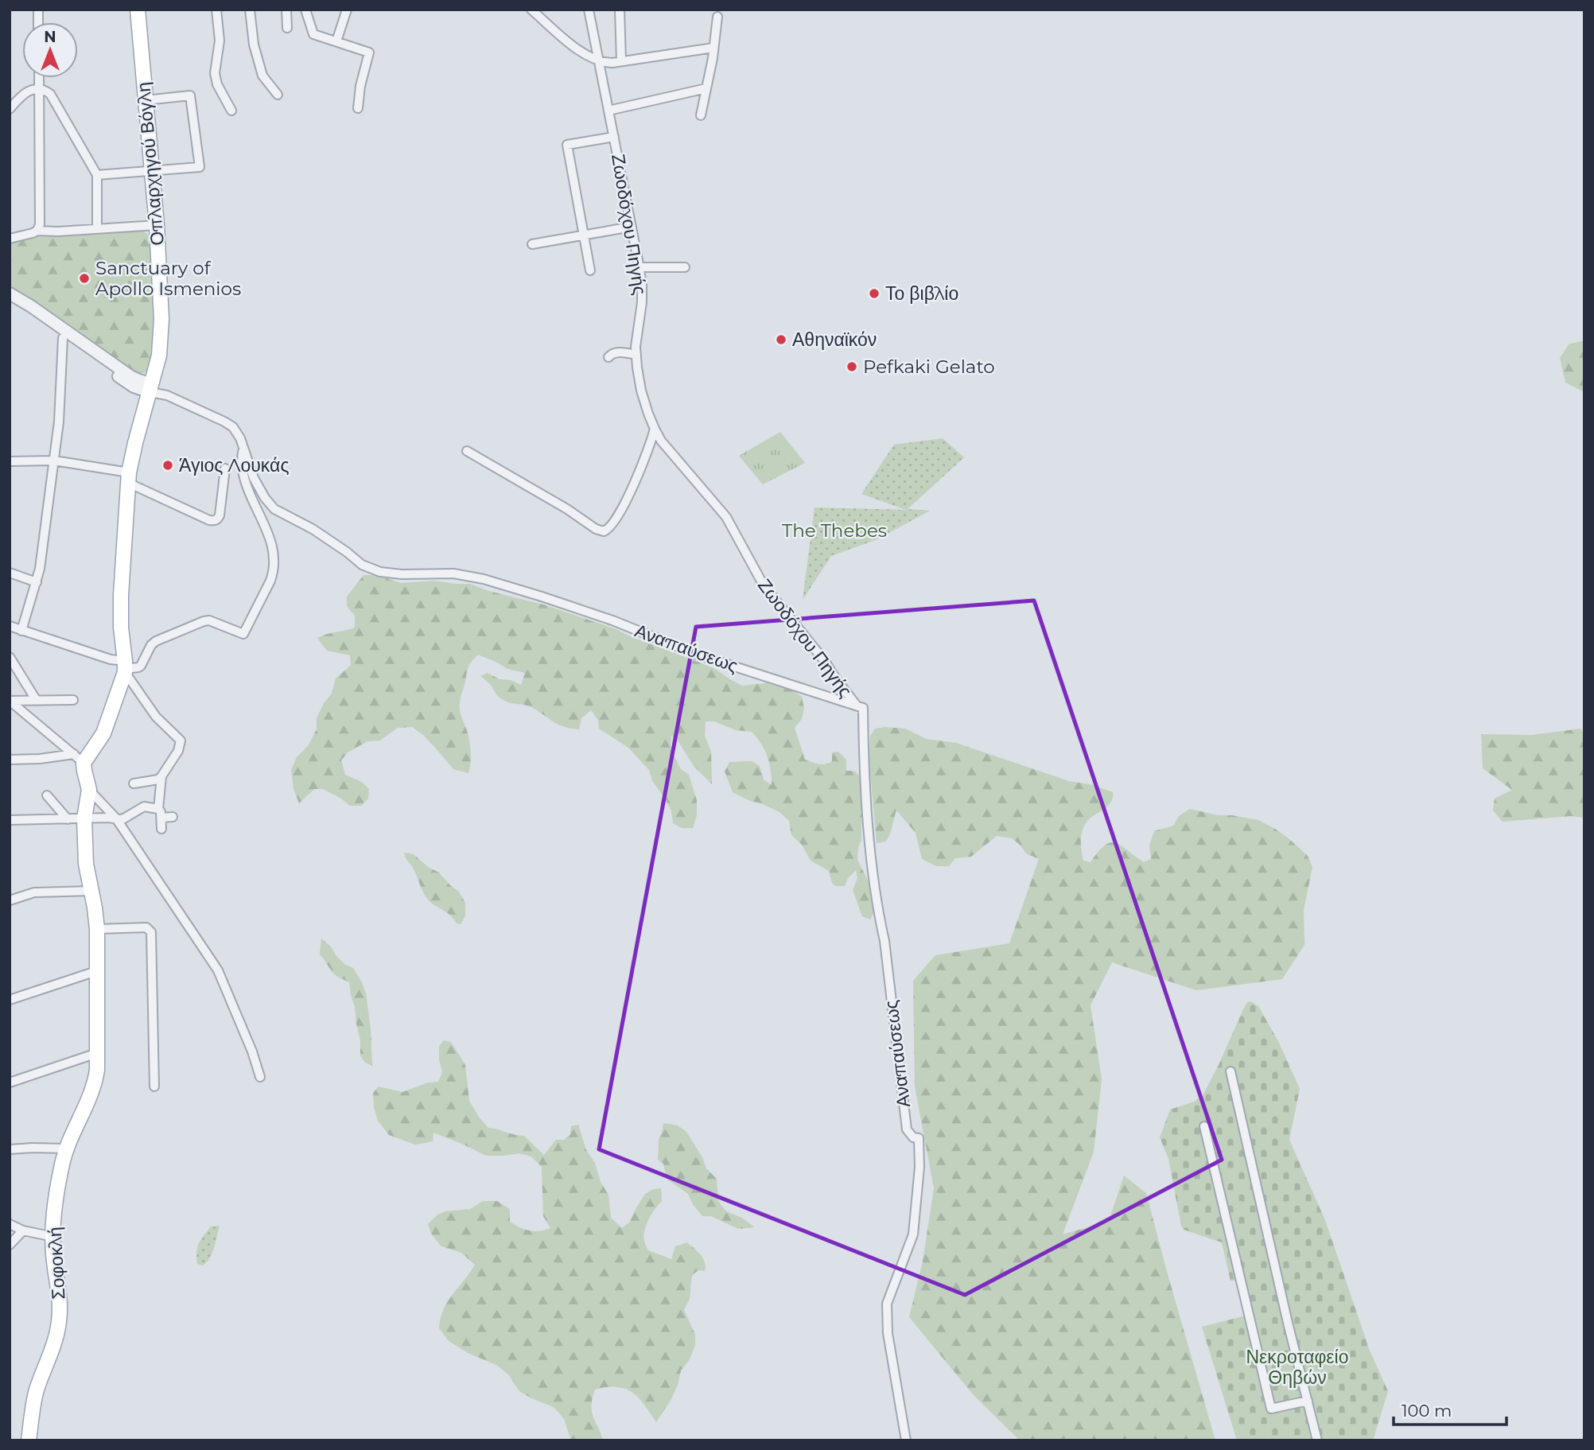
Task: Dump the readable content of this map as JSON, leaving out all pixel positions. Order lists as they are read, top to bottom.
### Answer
{
  "streets": {
    "main road": ["Οπλαρχηγού Βόγλη", "Σοφοκλή"],
    "street": ["Ζωοδόχου Πηγής", "Αναπαύσεως"]
  },
  "crossings": [
    ["Οπλαρχηγού Βόγλη", "Αναπαύσεως"],
    ["Ζωοδόχου Πηγής", "Αναπαύσεως"]
  ],
  "parks": ["The Thebes", "Νεκροταφείο Θηβών"],
  "places": [
    "Sanctuary of Apollo Ismenios",
    "Το βιβλίο",
    "Αθηναϊκόν",
    "Pefkaki Gelato",
    "Άγιος Λουκάς"
  ],
  "scale_bar": "100 m",
  "north": "top"
}
